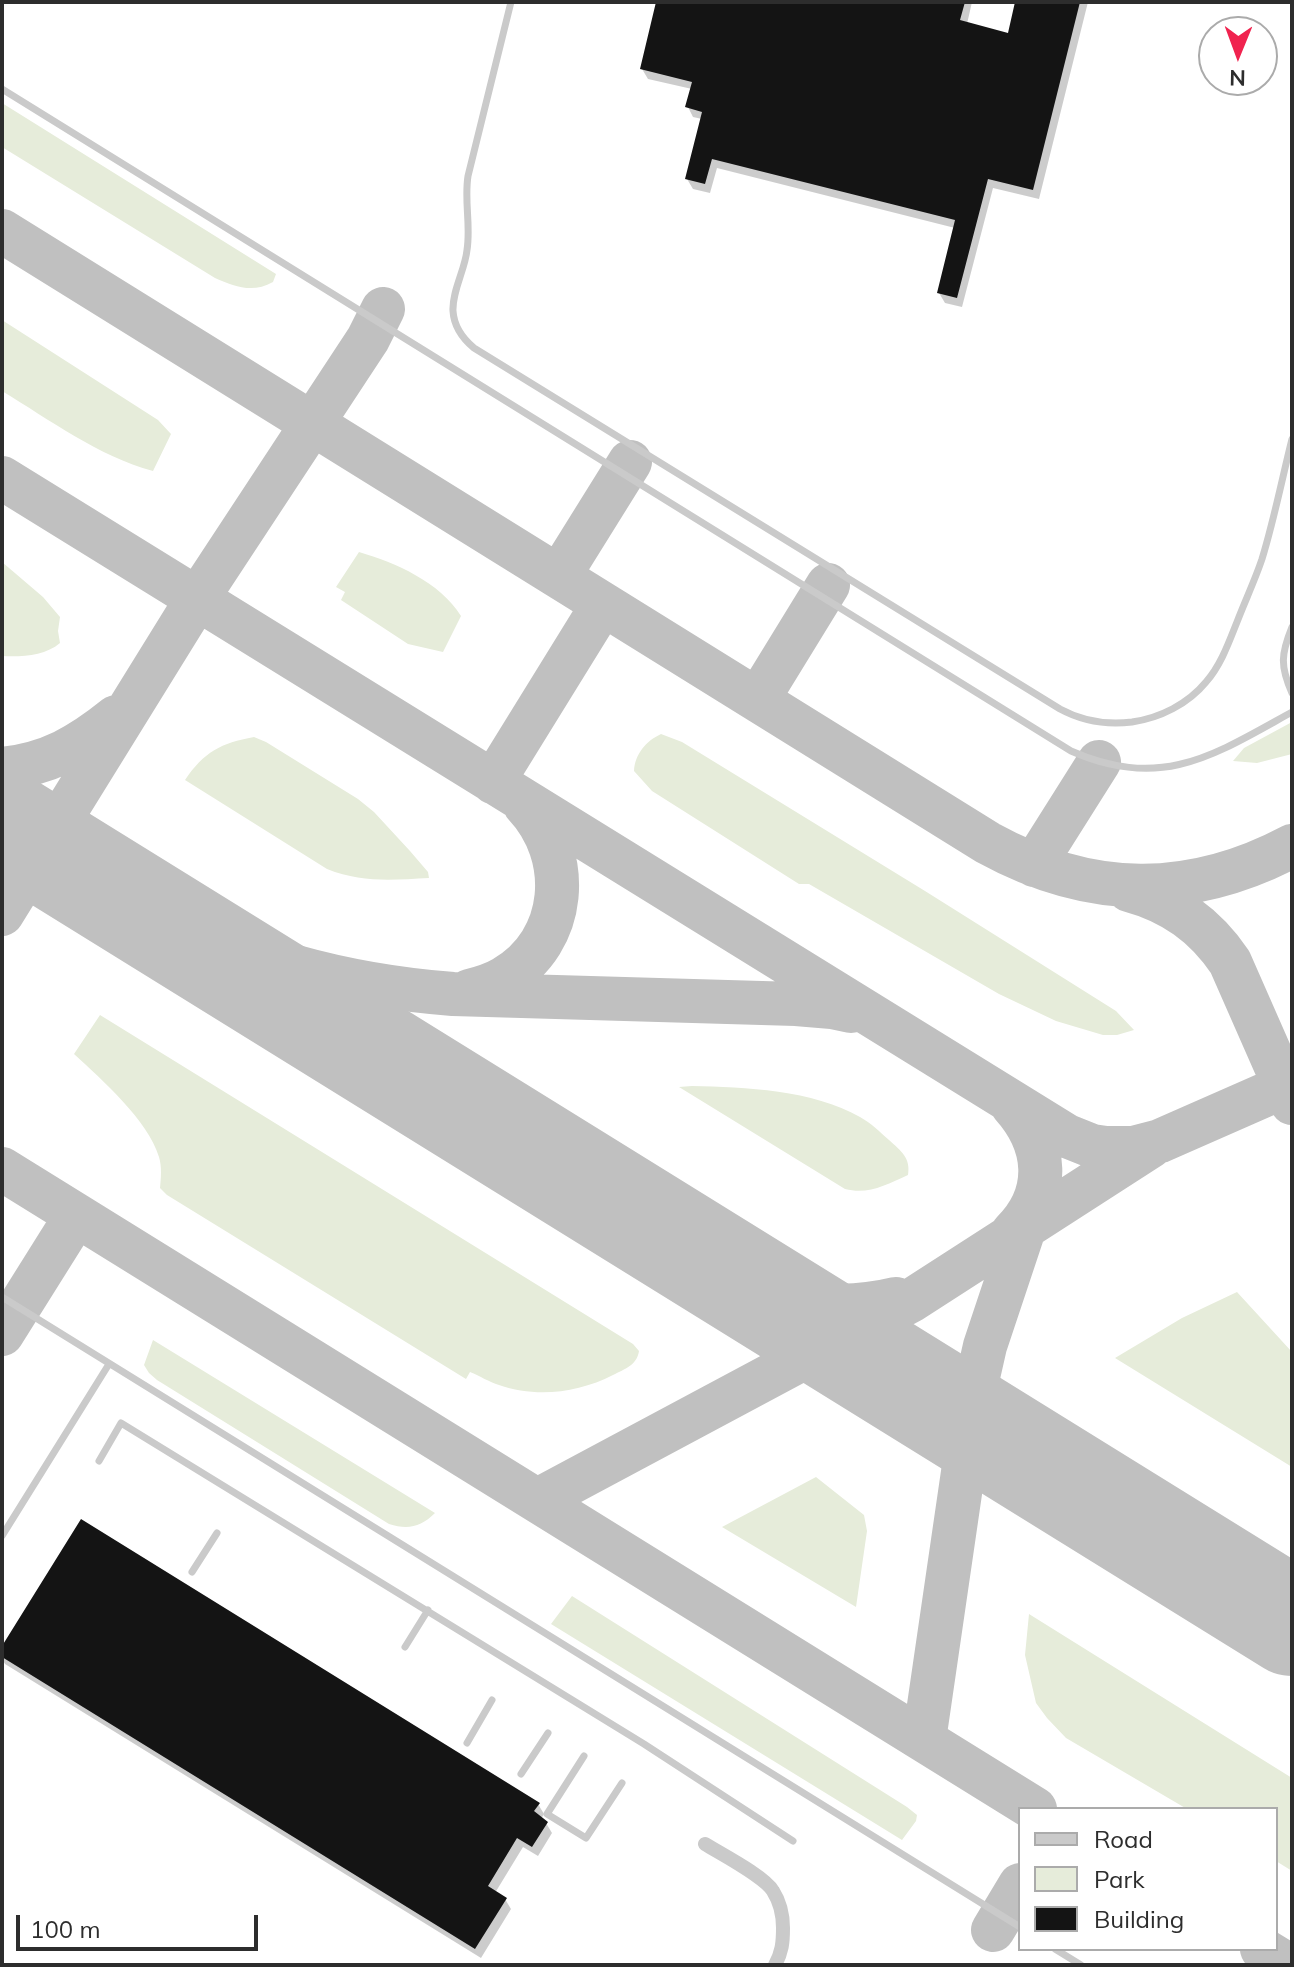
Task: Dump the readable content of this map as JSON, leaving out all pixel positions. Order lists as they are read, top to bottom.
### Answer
{
  "legend": ["Road", "Park", "Building"],
  "scale_bar": "100 m",
  "north": "bottom"
}
